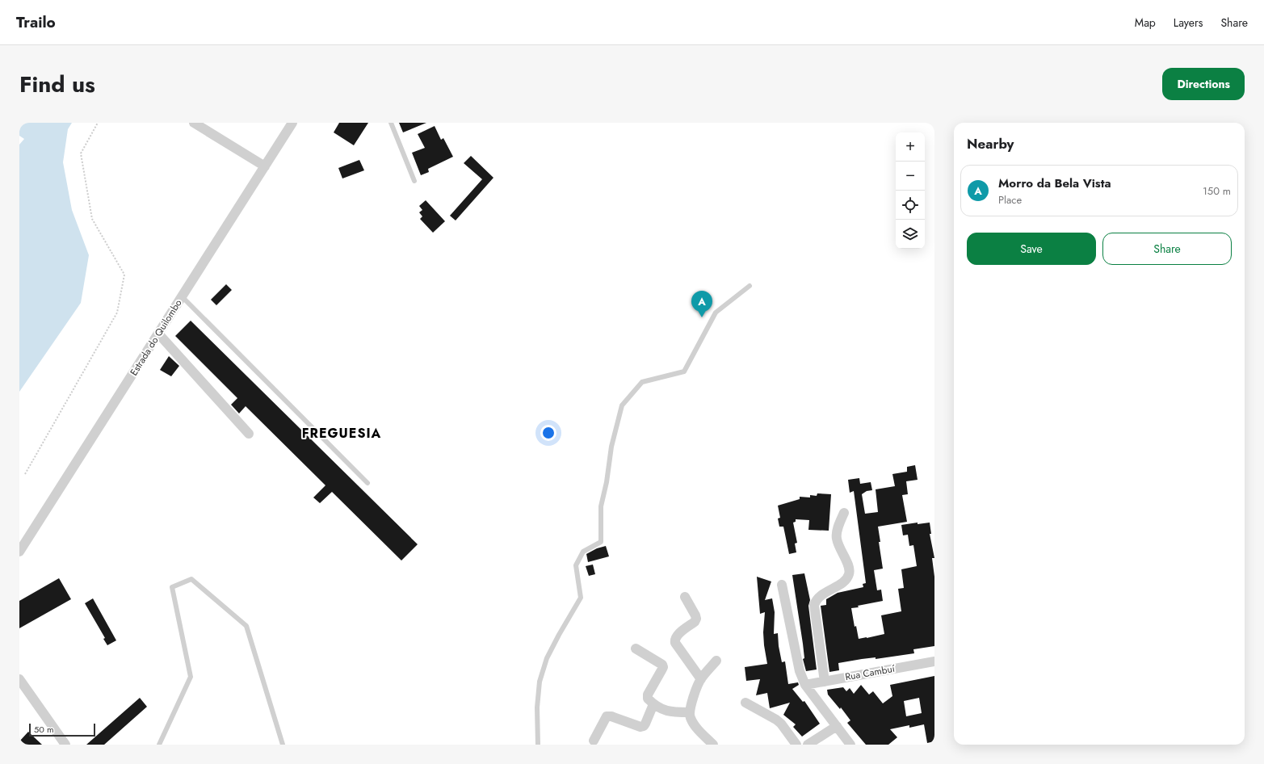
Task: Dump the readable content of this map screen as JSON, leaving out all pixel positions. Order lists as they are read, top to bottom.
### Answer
{
  "streets": {
    "street": ["Estrada do Quilombo", "Rua Cambuí"]
  },
  "districts": ["FREGUESIA"],
  "scale_bar": "50 m",
  "page": {
    "header": "Trailo",
    "nav": ["Map", "Layers", "Share"],
    "title": "Find us",
    "buttons": [
      "Directions",
      ["Save", "Share"]
    ],
    "heading": "Nearby",
    "map_buttons": ["+", "−"],
    "list": [
      {
        "mark": "A",
        "name": "Morro da Bela Vista",
        "note": "Place",
        "value": "150 m"
      }
    ],
    "pins": "A",
    "scale": "50 m"
  }
}
